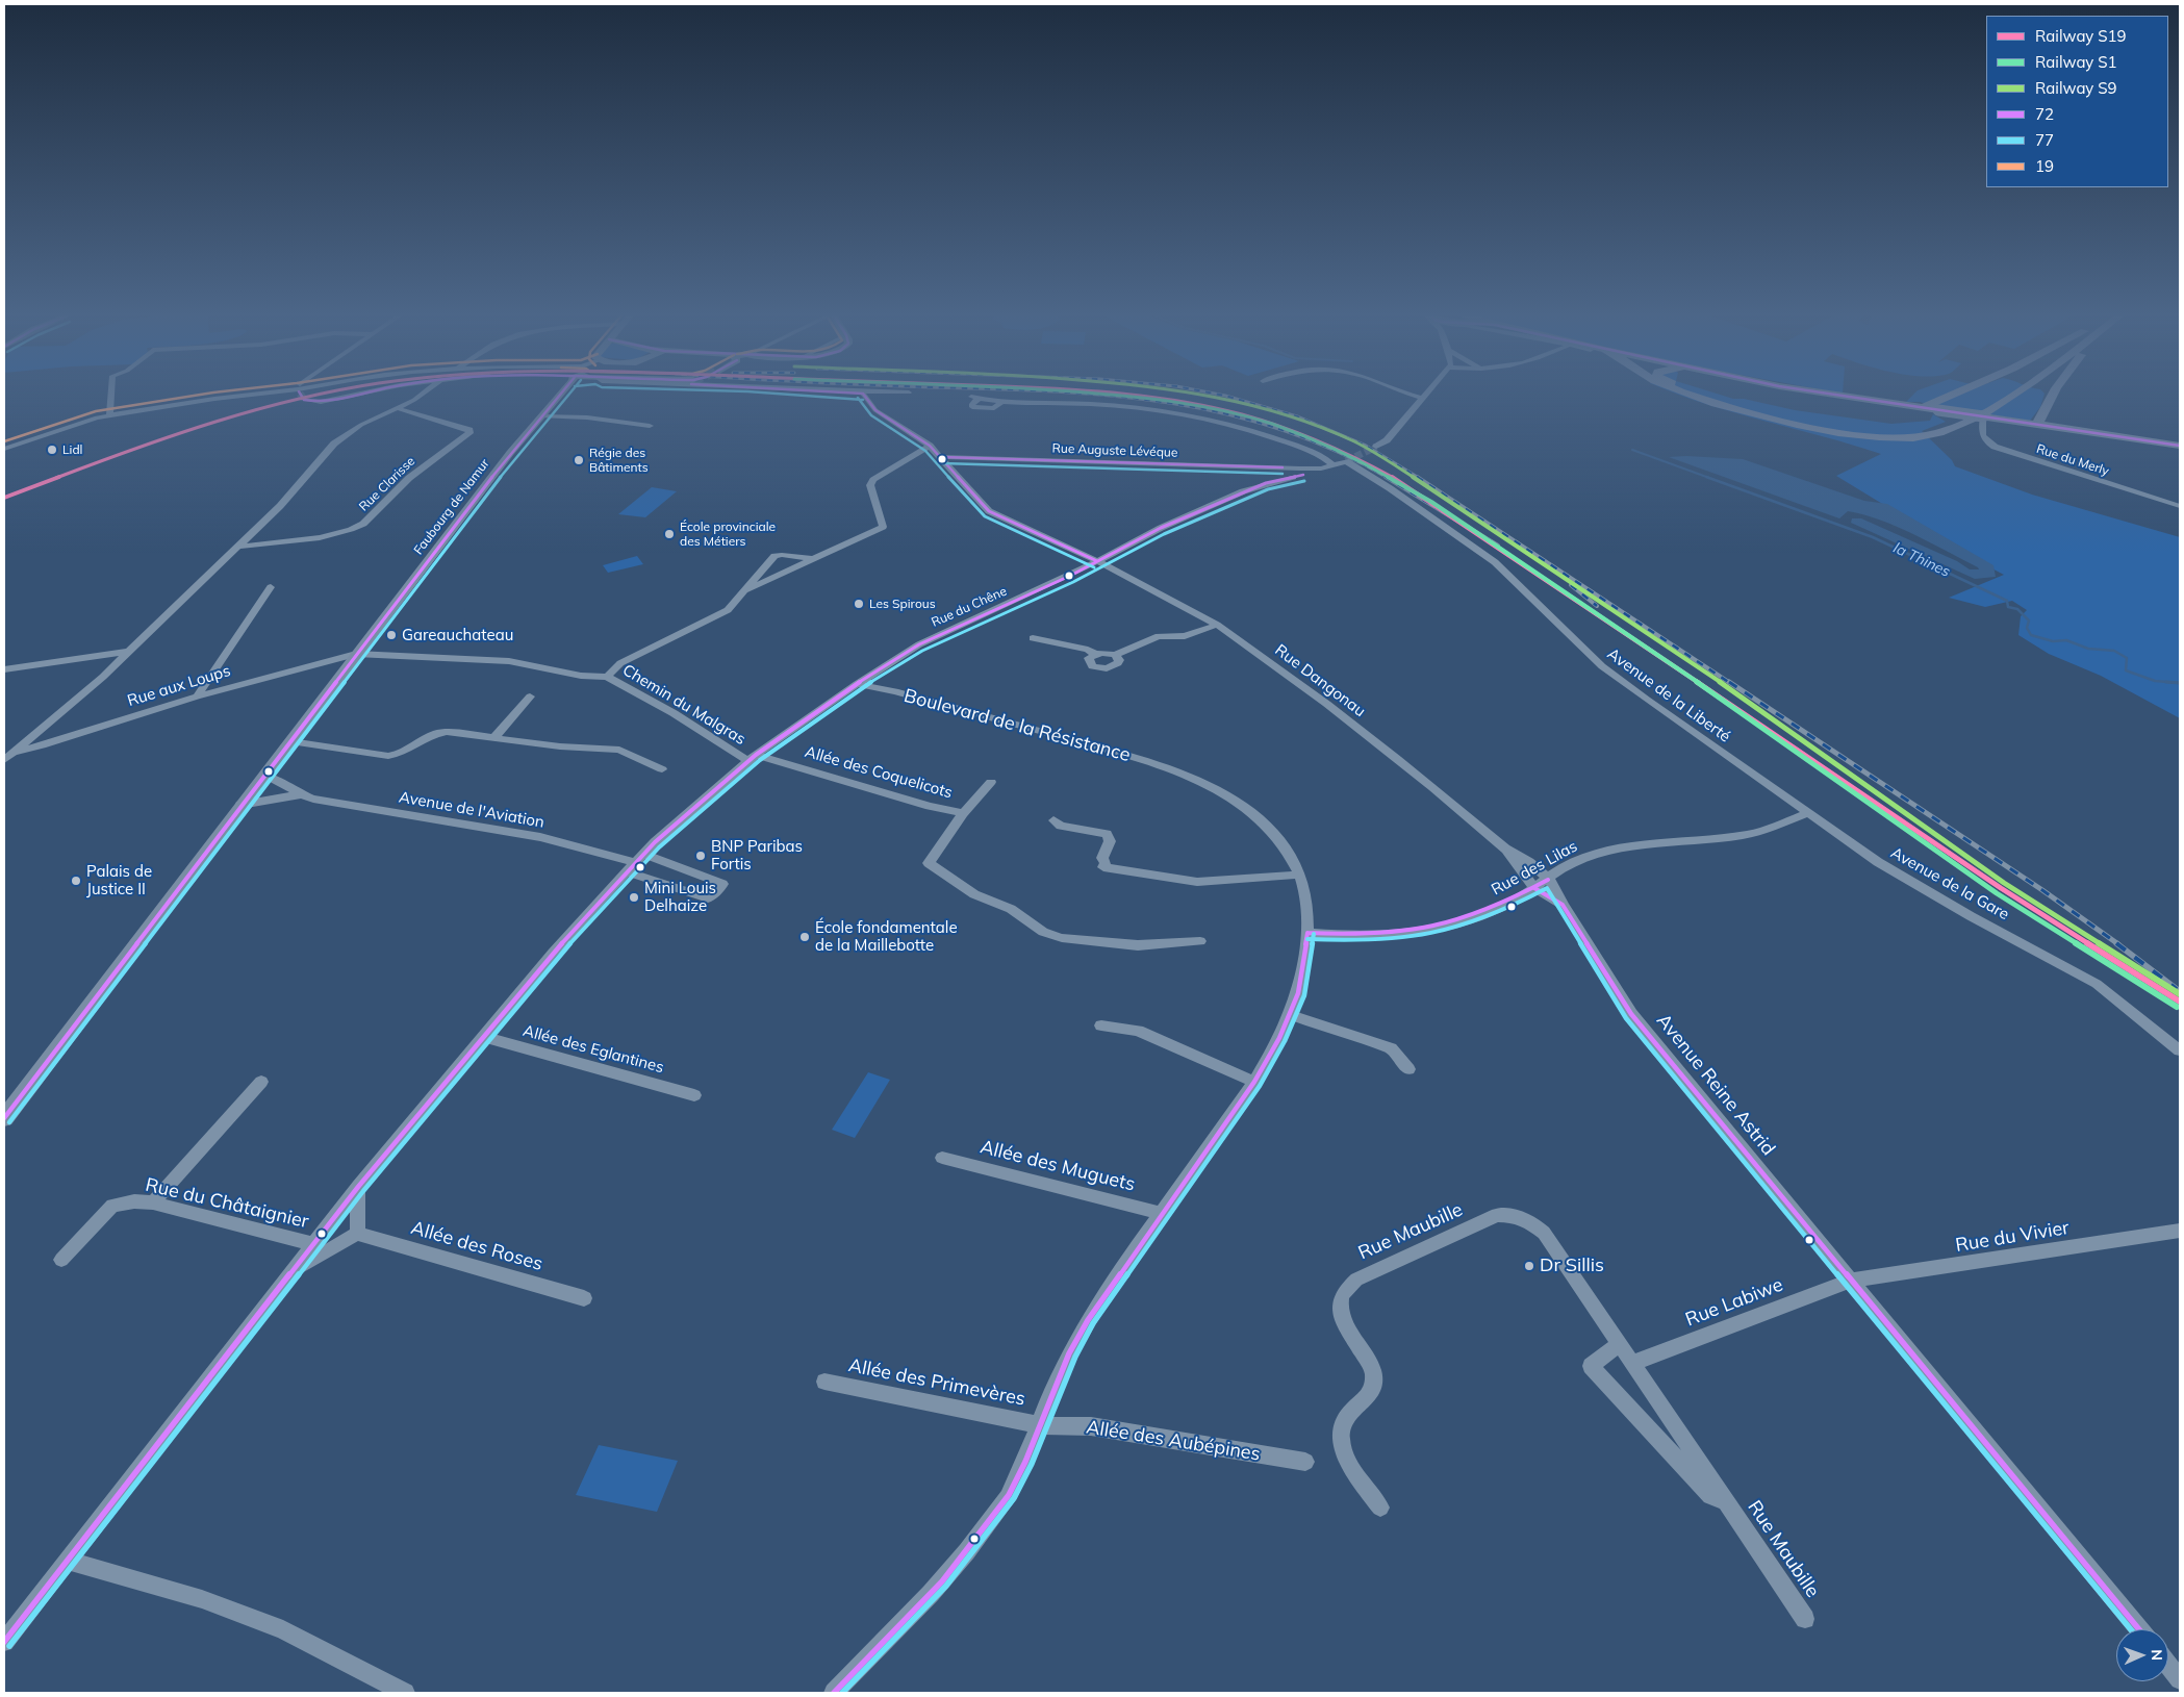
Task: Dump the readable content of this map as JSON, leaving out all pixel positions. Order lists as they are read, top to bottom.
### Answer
{
  "streets": {
    "street": [
      "Rue Auguste Lévéque",
      "Rue du Merly",
      "Rue Clarisse",
      "Faubourg de Namur",
      "Rue du Chêne",
      "Rue Dangonau",
      "Rue aux Loups",
      "Avenue de la Liberté",
      "Chemin du Malgras",
      "Boulevard de la Résistance",
      "Allée des Coquelicots",
      "Avenue de l'Aviation",
      "Rue des Lilas",
      "Avenue de la Gare",
      "Allée des Eglantines",
      "Avenue Reine Astrid",
      "Allée des Muguets",
      "Rue du Châtaignier",
      "Rue Maubille",
      "Rue du Vivier",
      "Allée des Roses",
      "Rue Labiwe",
      "Allée des Primevères",
      "Allée des Aubépines"
    ]
  },
  "crossings": [
    ["Rue Auguste Lévéque", "Rue du Chêne"],
    ["Rue Auguste Lévéque", "Rue Dangonau"],
    ["Faubourg de Namur", "Rue aux Loups"],
    ["Faubourg de Namur", "Chemin du Malgras"],
    ["Faubourg de Namur", "Avenue de l'Aviation"],
    ["Rue du Chêne", "Rue Dangonau"],
    ["Rue du Chêne", "Boulevard de la Résistance"],
    ["Rue Dangonau", "Rue des Lilas"],
    ["Rue Dangonau", "Avenue Reine Astrid"],
    ["Rue aux Loups", "Chemin du Malgras"],
    ["Avenue de la Liberté", "Rue des Lilas"],
    ["Avenue de la Liberté", "Avenue de la Gare"],
    ["Chemin du Malgras", "Allée des Coquelicots"],
    ["Boulevard de la Résistance", "Rue des Lilas"],
    ["Boulevard de la Résistance", "Allée des Muguets"],
    ["Boulevard de la Résistance", "Allée des Primevères"],
    ["Boulevard de la Résistance", "Allée des Aubépines"],
    ["Rue des Lilas", "Avenue de la Gare"],
    ["Rue des Lilas", "Avenue Reine Astrid"],
    ["Avenue Reine Astrid", "Rue du Vivier"],
    ["Avenue Reine Astrid", "Rue Labiwe"],
    ["Rue Maubille", "Rue Labiwe"],
    ["Rue du Vivier", "Rue Labiwe"],
    ["Allée des Primevères", "Allée des Aubépines"]
  ],
  "water": ["la Thines"],
  "places": [
    "Lidl",
    "Régie des Bâtiments",
    "École provinciale des Métiers",
    "Les Spirous",
    "Gareauchateau",
    "BNP Paribas Fortis",
    "Palais de Justice II",
    "Mini Louis Delhaize",
    "École fondamentale de la Maillebotte",
    "Dr Sillis"
  ],
  "lines": [
    "rail line S19",
    "rail line S1",
    "rail line S9",
    "transit line 72",
    "transit line 77",
    "transit line 19"
  ],
  "legend": [
    "Railway S19",
    "Railway S1",
    "Railway S9",
    "72",
    "77",
    "19"
  ],
  "north": "right"
}
